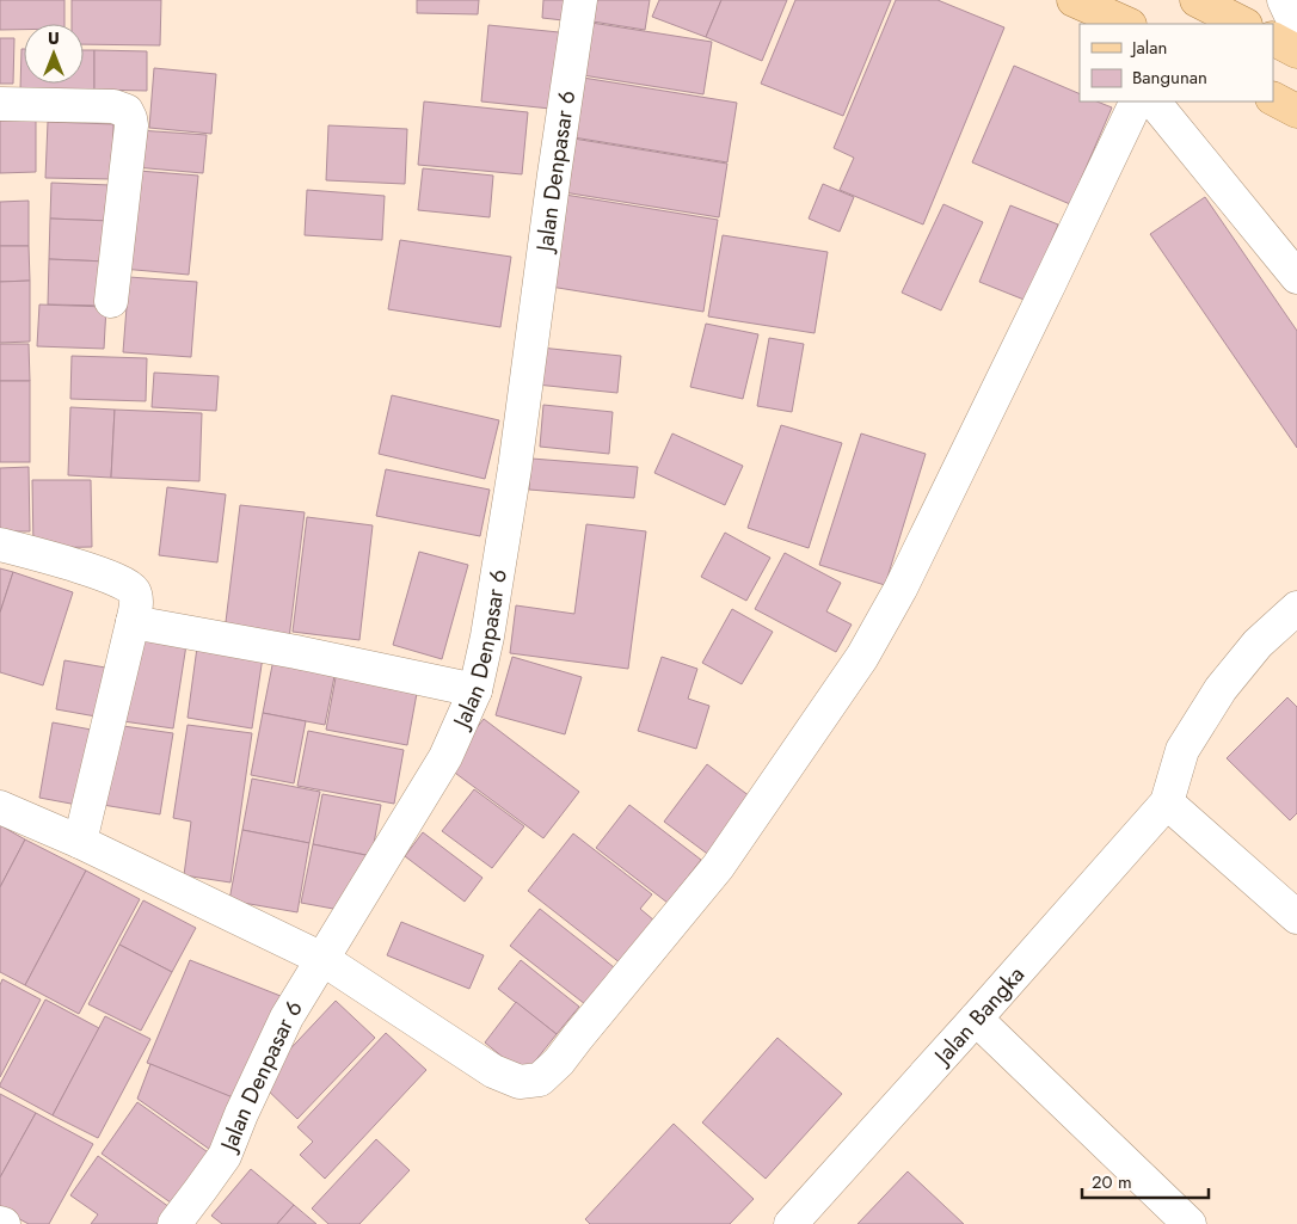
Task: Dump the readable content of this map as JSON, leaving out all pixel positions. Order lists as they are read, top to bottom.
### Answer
{
  "streets": {
    "street": ["Jalan Denpasar 6", "Jalan Bangka"]
  },
  "legend": ["Jalan", "Bangunan"],
  "scale_bar": "20 m",
  "north": "top"
}
